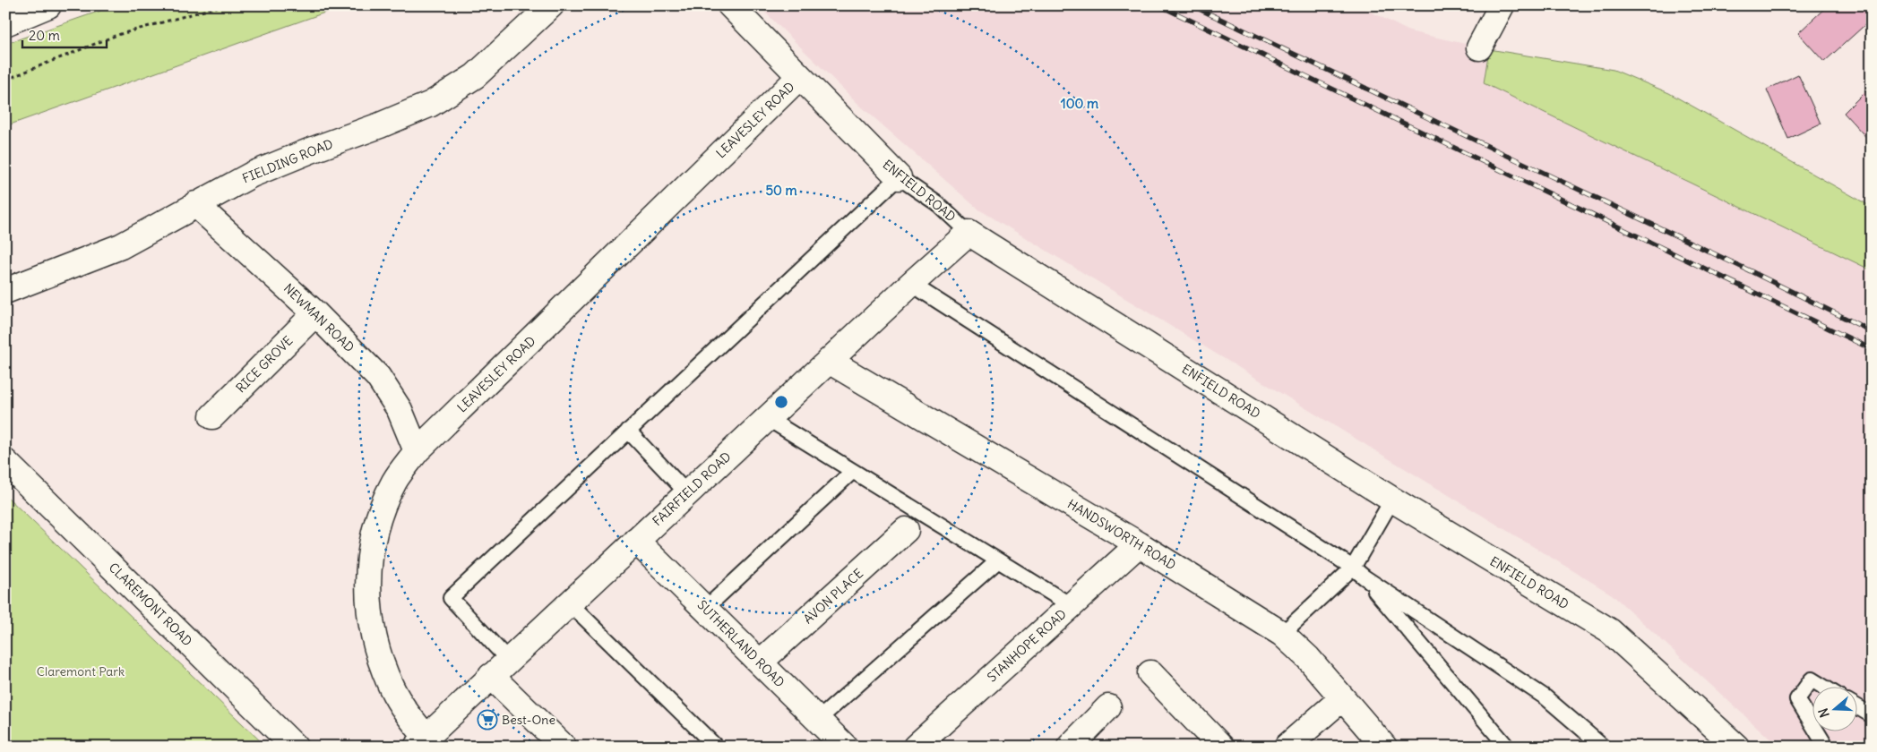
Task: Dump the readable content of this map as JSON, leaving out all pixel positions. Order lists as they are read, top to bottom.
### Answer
{
  "streets": {
    "street": [
      "LEAVESLEY ROAD",
      "FIELDING ROAD",
      "ENFIELD ROAD",
      "NEWMAN ROAD",
      "RICE GROVE",
      "FAIRFIELD ROAD",
      "HANDSWORTH ROAD",
      "AVON PLACE",
      "CLAREMONT ROAD",
      "SUTHERLAND ROAD",
      "STANHOPE ROAD"
    ]
  },
  "crossings": [
    ["LEAVESLEY ROAD", "ENFIELD ROAD"],
    ["LEAVESLEY ROAD", "NEWMAN ROAD"],
    ["LEAVESLEY ROAD", "FAIRFIELD ROAD"],
    ["FIELDING ROAD", "NEWMAN ROAD"],
    ["ENFIELD ROAD", "FAIRFIELD ROAD"],
    ["NEWMAN ROAD", "RICE GROVE"],
    ["FAIRFIELD ROAD", "HANDSWORTH ROAD"],
    ["FAIRFIELD ROAD", "SUTHERLAND ROAD"],
    ["HANDSWORTH ROAD", "STANHOPE ROAD"],
    ["AVON PLACE", "SUTHERLAND ROAD"]
  ],
  "parks": ["Claremont Park"],
  "places": {
    "supermarket": ["Best-One"]
  },
  "scale_bar": "20 m",
  "north": "left",
  "rings": ["100 m", "50 m"]
}
